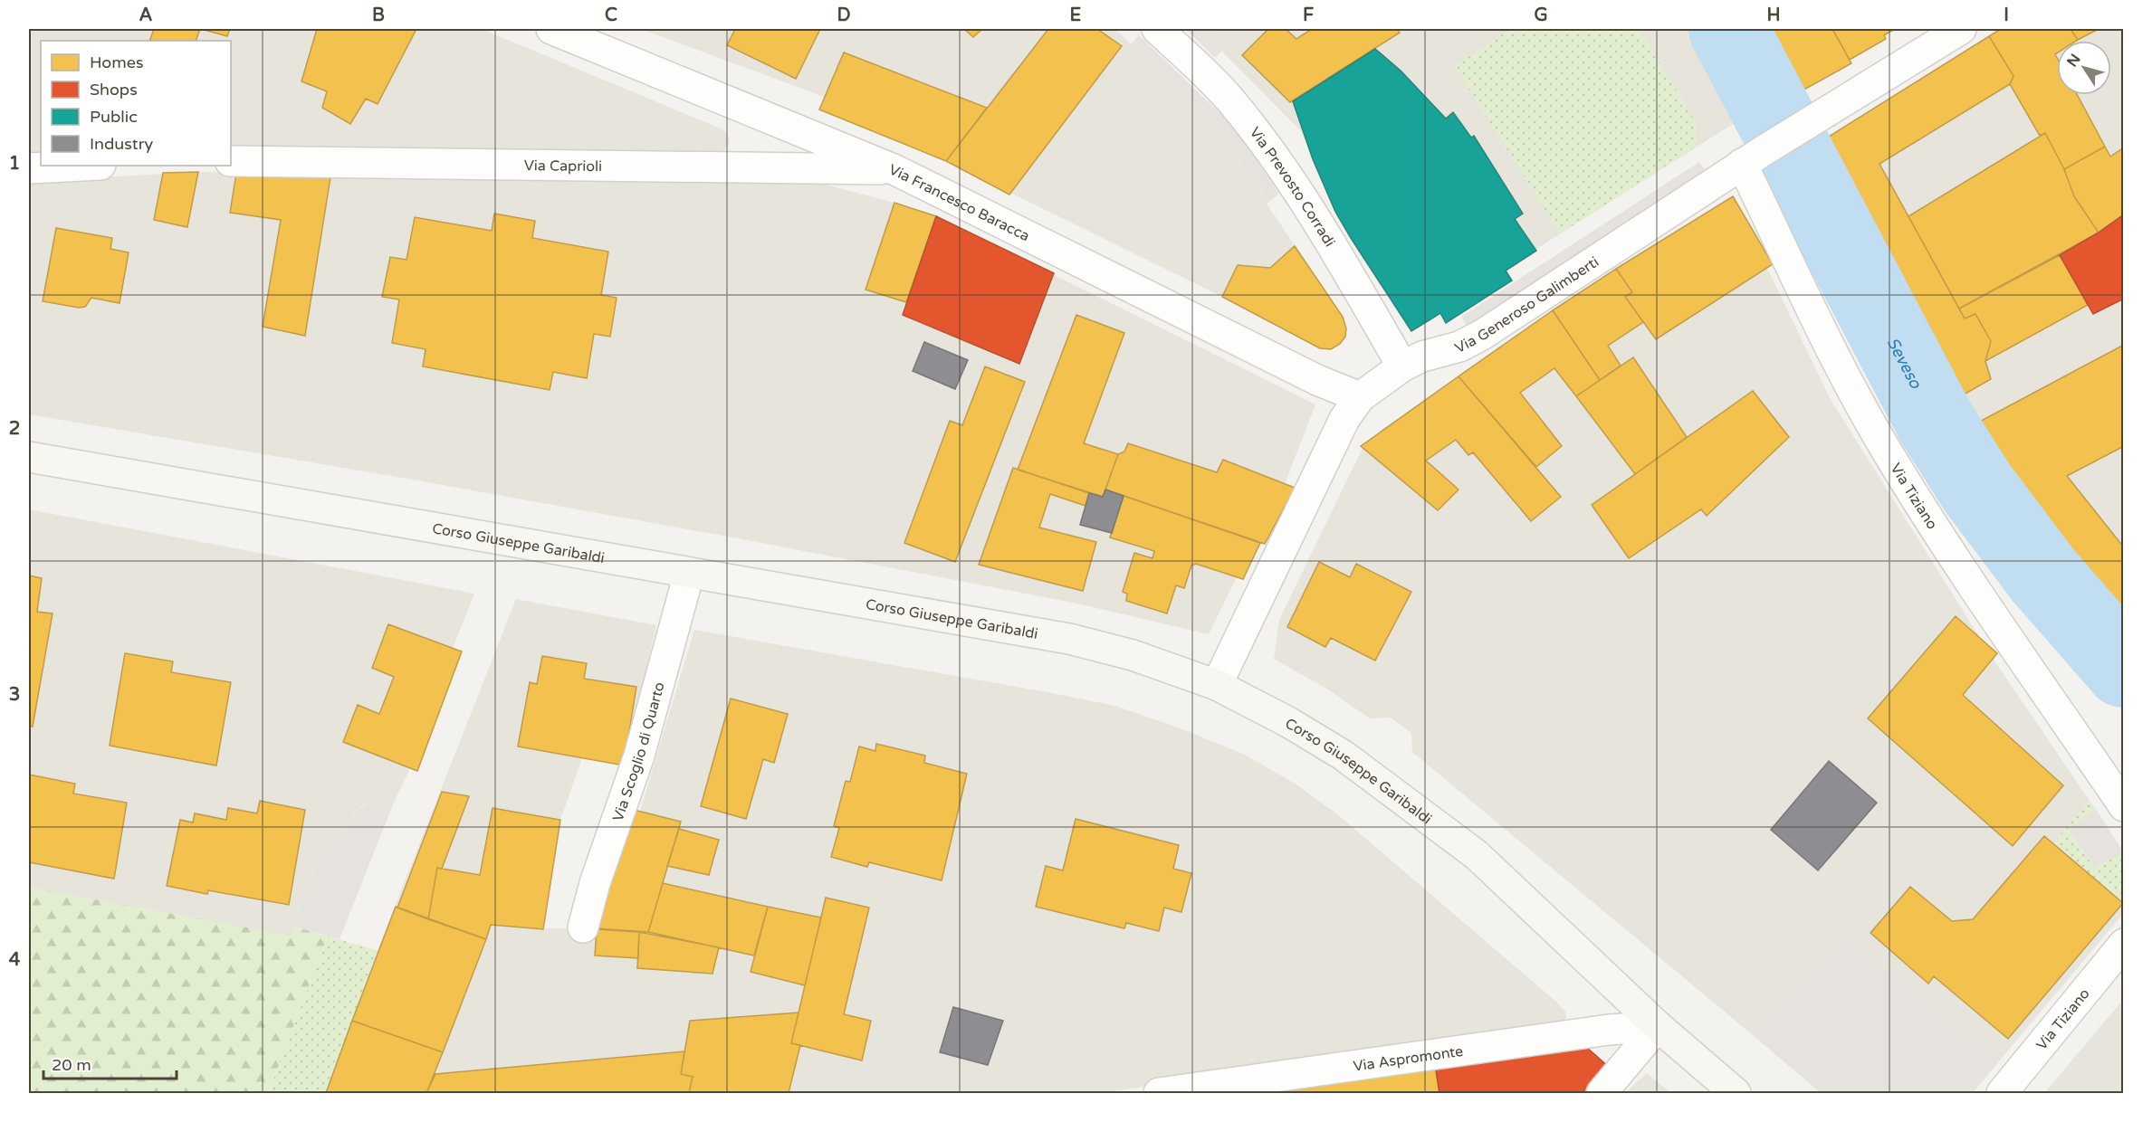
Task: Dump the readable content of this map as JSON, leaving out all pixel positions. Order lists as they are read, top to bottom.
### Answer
{
  "streets": {
    "main road": ["Corso Giuseppe Garibaldi"],
    "street": [
      "Via Caprioli",
      "Via Prevosto Corradi",
      "Via Francesco Baracca",
      "Via Generoso Galimberti",
      "Via Tiziano",
      "Via Scoglio di Quarto",
      "Via Aspromonte"
    ]
  },
  "crossings": [
    ["Via Caprioli", "Via Francesco Baracca"],
    ["Via Prevosto Corradi", "Via Generoso Galimberti"],
    ["Via Francesco Baracca", "Via Generoso Galimberti"],
    ["Via Generoso Galimberti", "Via Tiziano"],
    ["Via Generoso Galimberti", "Corso Giuseppe Garibaldi"],
    ["Corso Giuseppe Garibaldi", "Via Scoglio di Quarto"],
    ["Corso Giuseppe Garibaldi", "Via Aspromonte"]
  ],
  "water": ["Seveso"],
  "legend": [
    "Homes",
    "Shops",
    "Public",
    "Industry"
  ],
  "scale_bar": "20 m",
  "north": "top left",
  "grid": {
    "columns": [
      "A",
      "B",
      "C",
      "D",
      "E",
      "F",
      "G",
      "H",
      "I"
    ],
    "rows": [
      "1",
      "2",
      "3",
      "4"
    ]
  }
}
